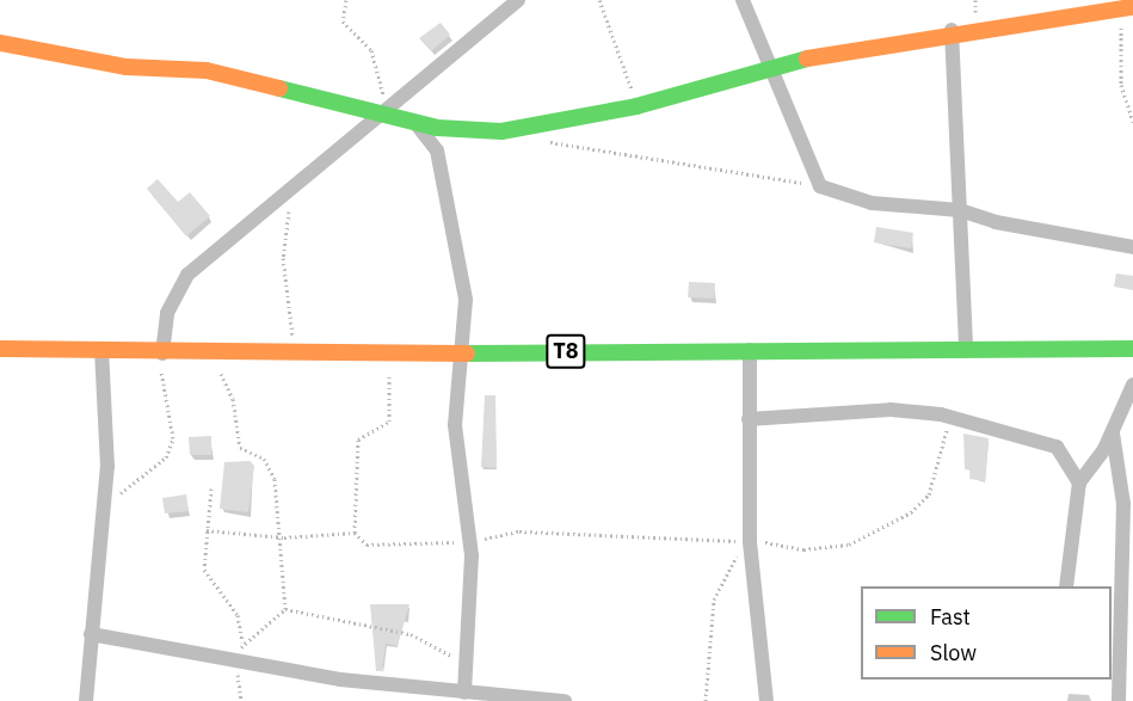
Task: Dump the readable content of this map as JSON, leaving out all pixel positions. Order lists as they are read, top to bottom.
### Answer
{
  "streets": {
    "main road": ["T8"]
  },
  "legend": ["Fast", "Slow"]
}
